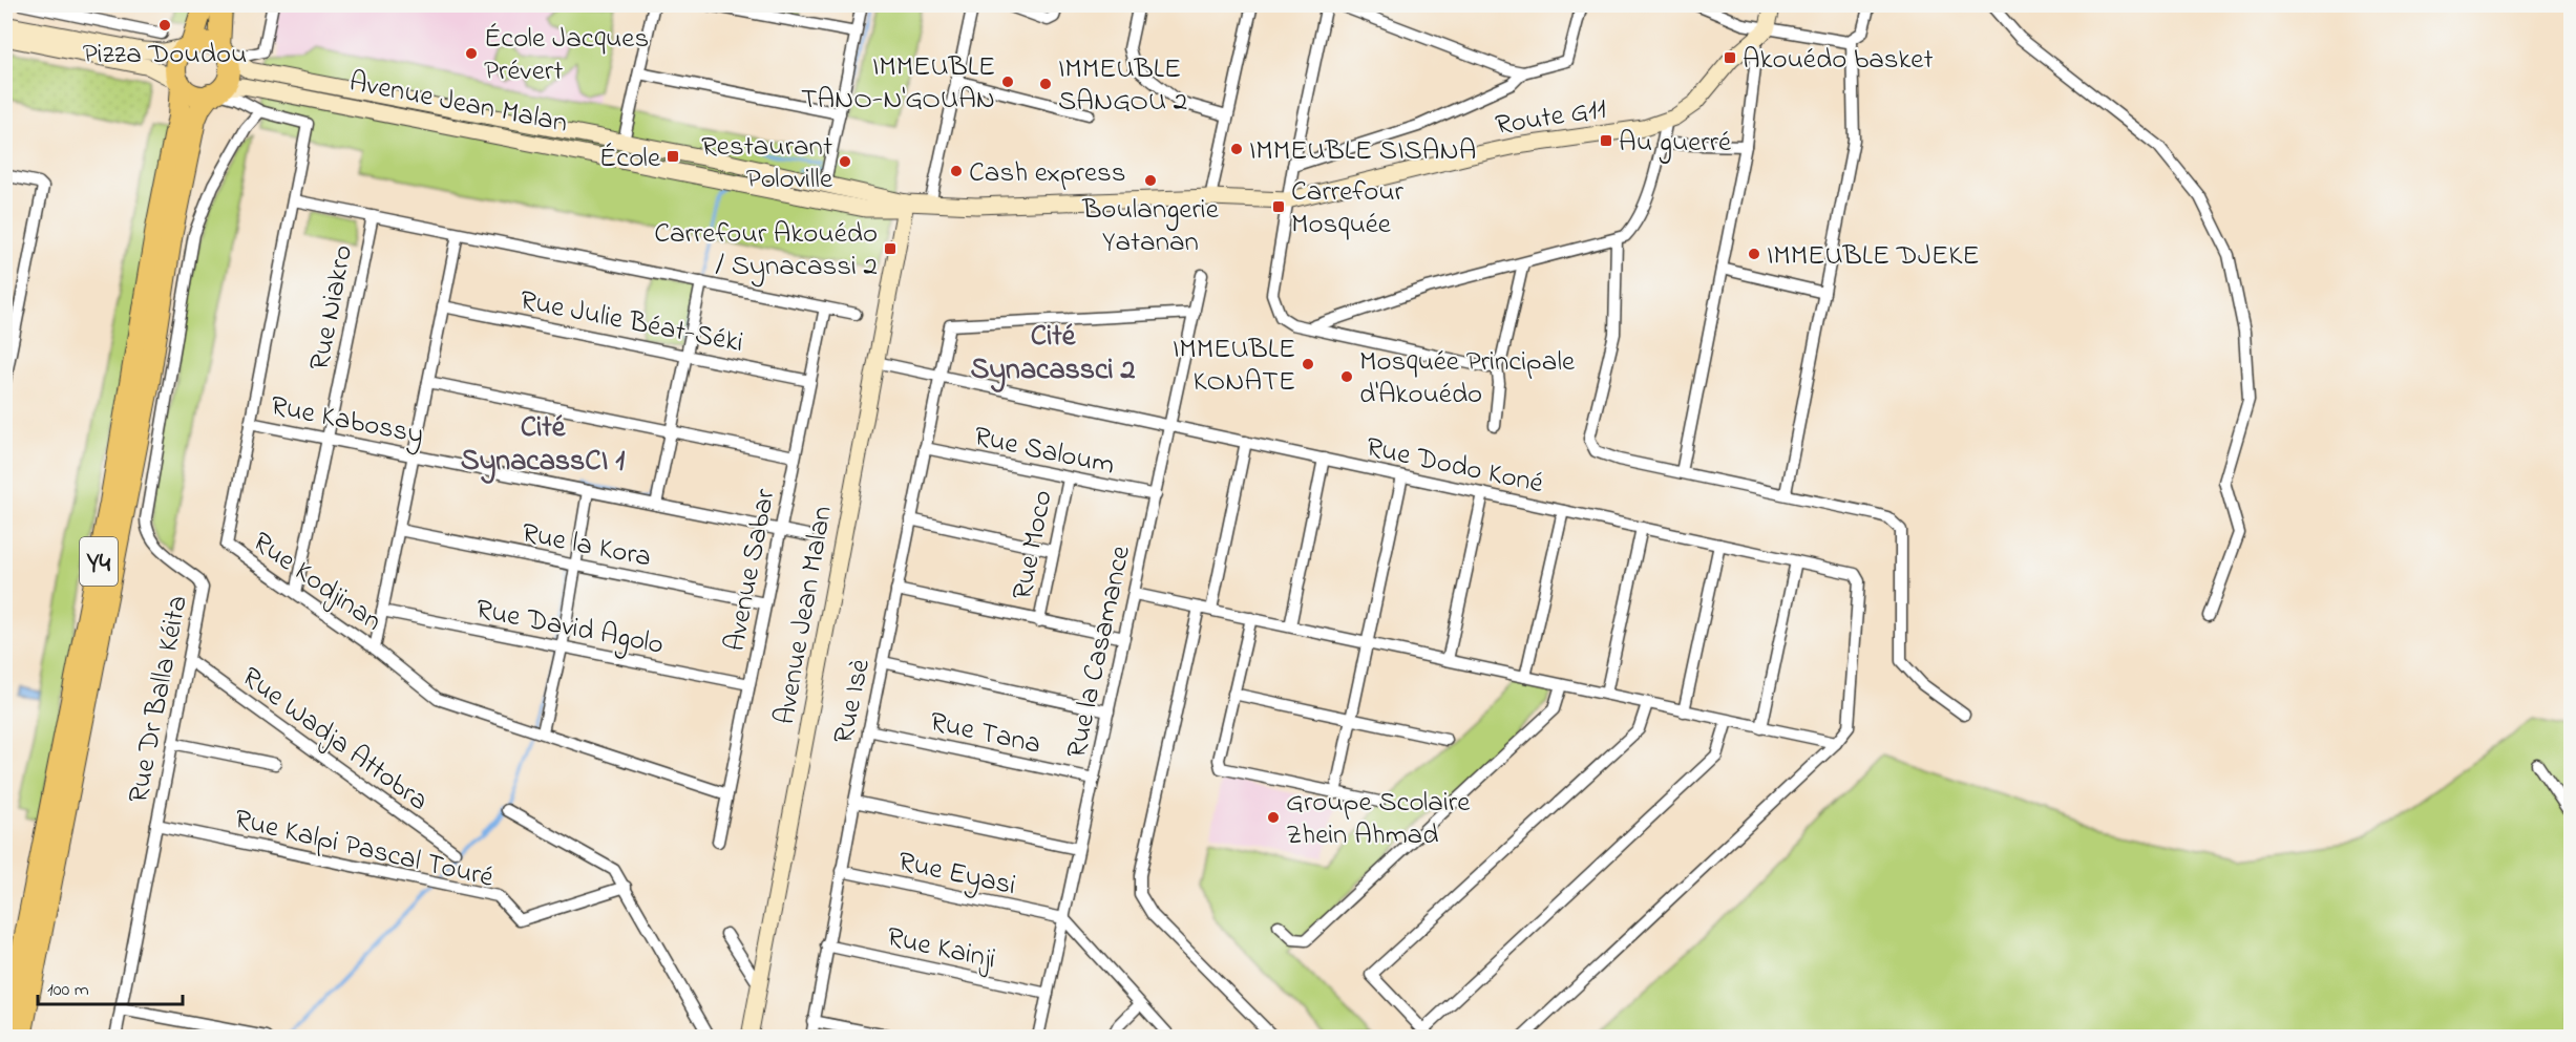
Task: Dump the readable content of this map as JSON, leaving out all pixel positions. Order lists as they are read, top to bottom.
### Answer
{
  "streets": {
    "highway": ["Y4"],
    "main road": ["Avenue Jean Malan", "Route G11"],
    "street": [
      "Rue Niakro",
      "Rue Julie Béat-Séki",
      "Rue Kabossy",
      "Rue Saloum",
      "Rue Dodo Koné",
      "Rue la Kora",
      "Rue Moco",
      "Avenue Sabar",
      "Rue Kodjinan",
      "Rue David Agolo",
      "Rue la Casamance",
      "Rue Dr Balla Kéita",
      "Rue Isè",
      "Rue Tana",
      "Rue Wadja Attobra",
      "Rue Kalpi Pascal Touré",
      "Rue Eyasi",
      "Rue Kainji"
    ]
  },
  "crossings": [
    ["Avenue Jean Malan", "Route G11"],
    ["Avenue Jean Malan", "Rue Dodo Koné"],
    ["Avenue Jean Malan", "Y4"],
    ["Avenue Jean Malan", "Rue Kodjinan"],
    ["Rue Niakro", "Rue Kabossy"],
    ["Rue Niakro", "Rue Kodjinan"],
    ["Rue Julie Béat-Séki", "Avenue Sabar"],
    ["Rue Kabossy", "Avenue Sabar"],
    ["Rue Kabossy", "Rue Kodjinan"],
    ["Rue Saloum", "Rue Moco"],
    ["Rue Saloum", "Rue la Casamance"],
    ["Rue Saloum", "Rue Isè"],
    ["Rue Dodo Koné", "Rue la Casamance"],
    ["Rue Dodo Koné", "Rue Isè"],
    ["Rue la Kora", "Avenue Sabar"],
    ["Y4", "Rue Kodjinan"],
    ["Avenue Sabar", "Rue Kodjinan"],
    ["Avenue Sabar", "Rue David Agolo"],
    ["Rue Kodjinan", "Rue Dr Balla Kéita"],
    ["Rue la Casamance", "Rue Isè"],
    ["Rue la Casamance", "Rue Tana"],
    ["Rue la Casamance", "Rue Eyasi"],
    ["Rue la Casamance", "Rue Kainji"],
    ["Rue Dr Balla Kéita", "Rue Wadja Attobra"],
    ["Rue Dr Balla Kéita", "Rue Kalpi Pascal Touré"],
    ["Rue Isè", "Rue Tana"],
    ["Rue Isè", "Rue Eyasi"],
    ["Rue Isè", "Rue Kainji"]
  ],
  "districts": ["Cité Synacassci 2", "Cité SynacassCI 1"],
  "places": {
    "other": [
      "Pizza Doudou",
      "École Jacques Prévert",
      "IMMEUBLE TANO-N'GOUAN",
      "IMMEUBLE SANGOU 2",
      "IMMEUBLE SISANA",
      "Restaurant Poloville",
      "Cash express",
      "Boulangerie Yatanan",
      "IMMEUBLE DJEKE",
      "IMMEUBLE KONATE",
      "Mosquée Principale d'Akouédo",
      "Groupe Scolaire Zhein Ahmad"
    ],
    "transit": [
      "Akouédo basket",
      "Au guerré",
      "École",
      "Carrefour Mosquée",
      "Carrefour Akouédo / Synacassi 2"
    ]
  },
  "scale_bar": "100 m"
}
